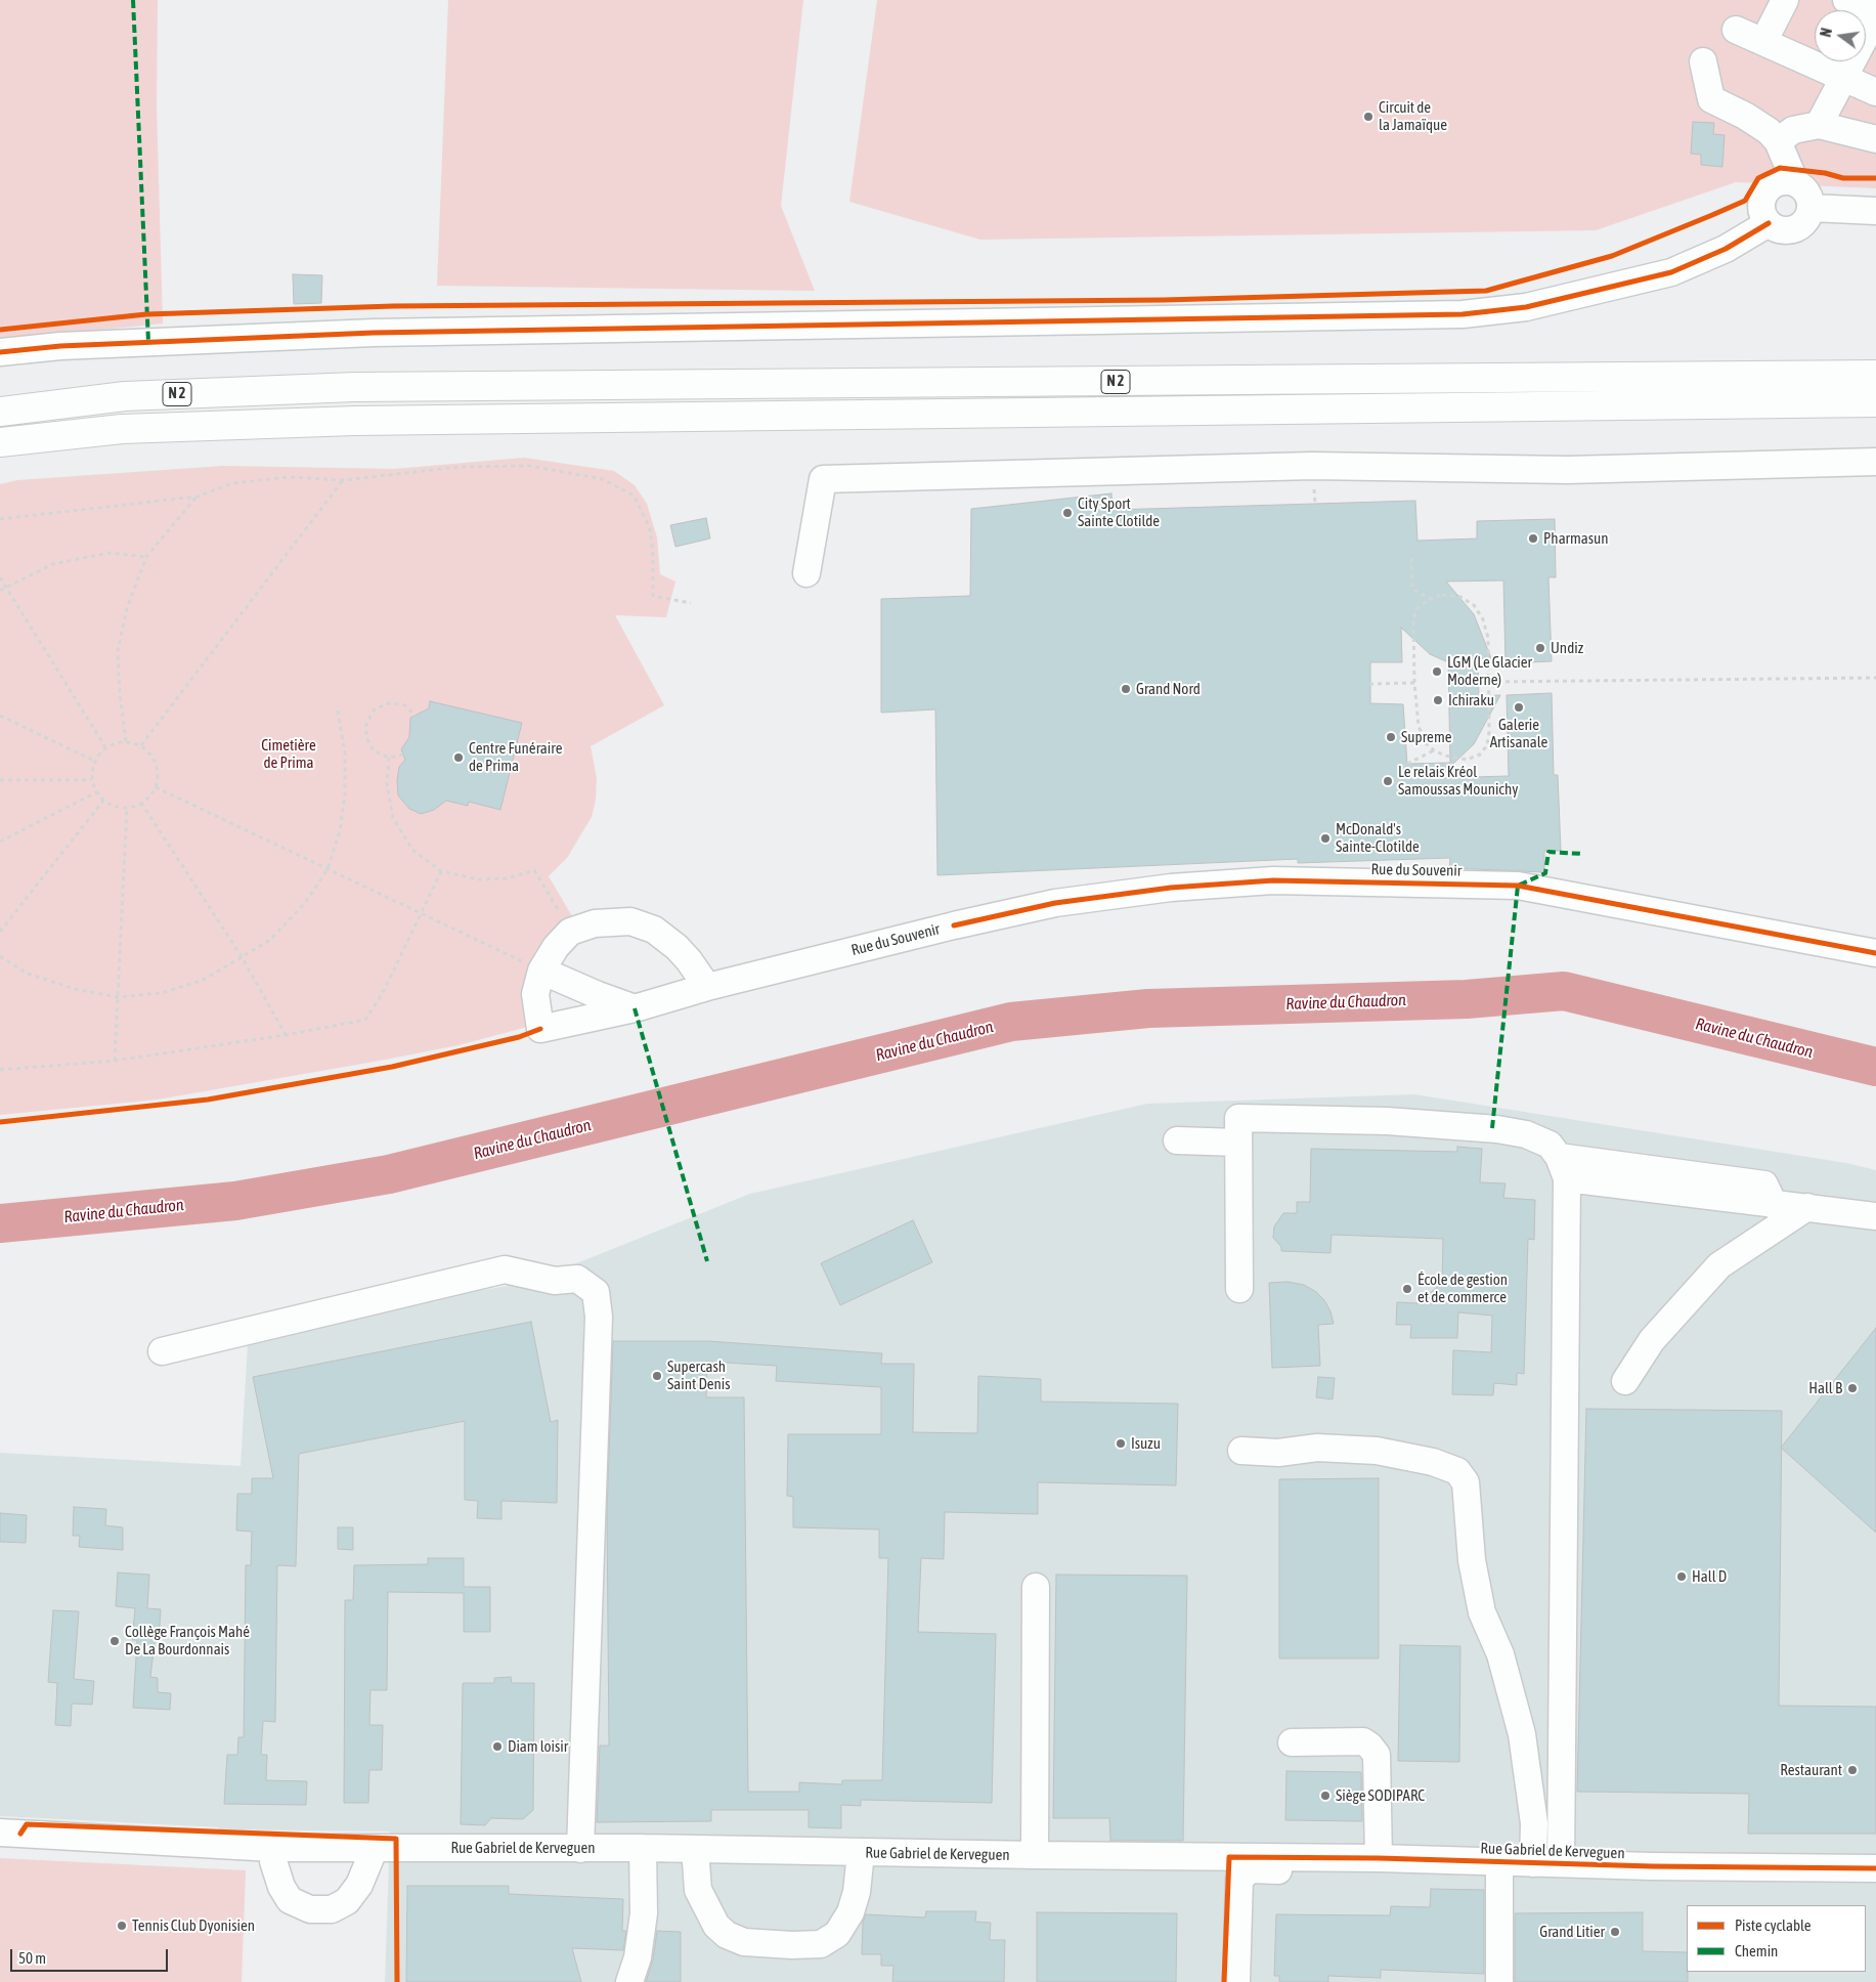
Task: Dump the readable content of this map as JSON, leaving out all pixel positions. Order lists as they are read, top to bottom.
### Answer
{
  "streets": {
    "highway": ["N 2"],
    "street": ["Rue du Souvenir", "Rue Gabriel de Kerveguen"]
  },
  "water": ["Ravine du Chaudron"],
  "parks": ["Cimetière de Prima"],
  "places": [
    "Circuit de la Jamaïque",
    "City Sport Sainte Clotilde",
    "Pharmasun",
    "Undiz",
    "LGM (Le Glacier Moderne)",
    "Grand Nord",
    "Ichiraku",
    "Galerie Artisanale",
    "Supreme",
    "Centre Funéraire de Prima",
    "Le relais Kréol Samoussas Mounichy",
    "McDonald's Sainte-Clotilde",
    "École de gestion et de commerce",
    "Supercash Saint Denis",
    "Hall B",
    "Isuzu",
    "Hall D",
    "Collège François Mahé De La Bourdonnais",
    "Diam loisir",
    "Restaurant",
    "Siège SODIPARC",
    "Tennis Club Dyonisien",
    "Grand Litier"
  ],
  "legend": ["Piste cyclable", "Chemin"],
  "scale_bar": "50 m",
  "north": "left"
}
